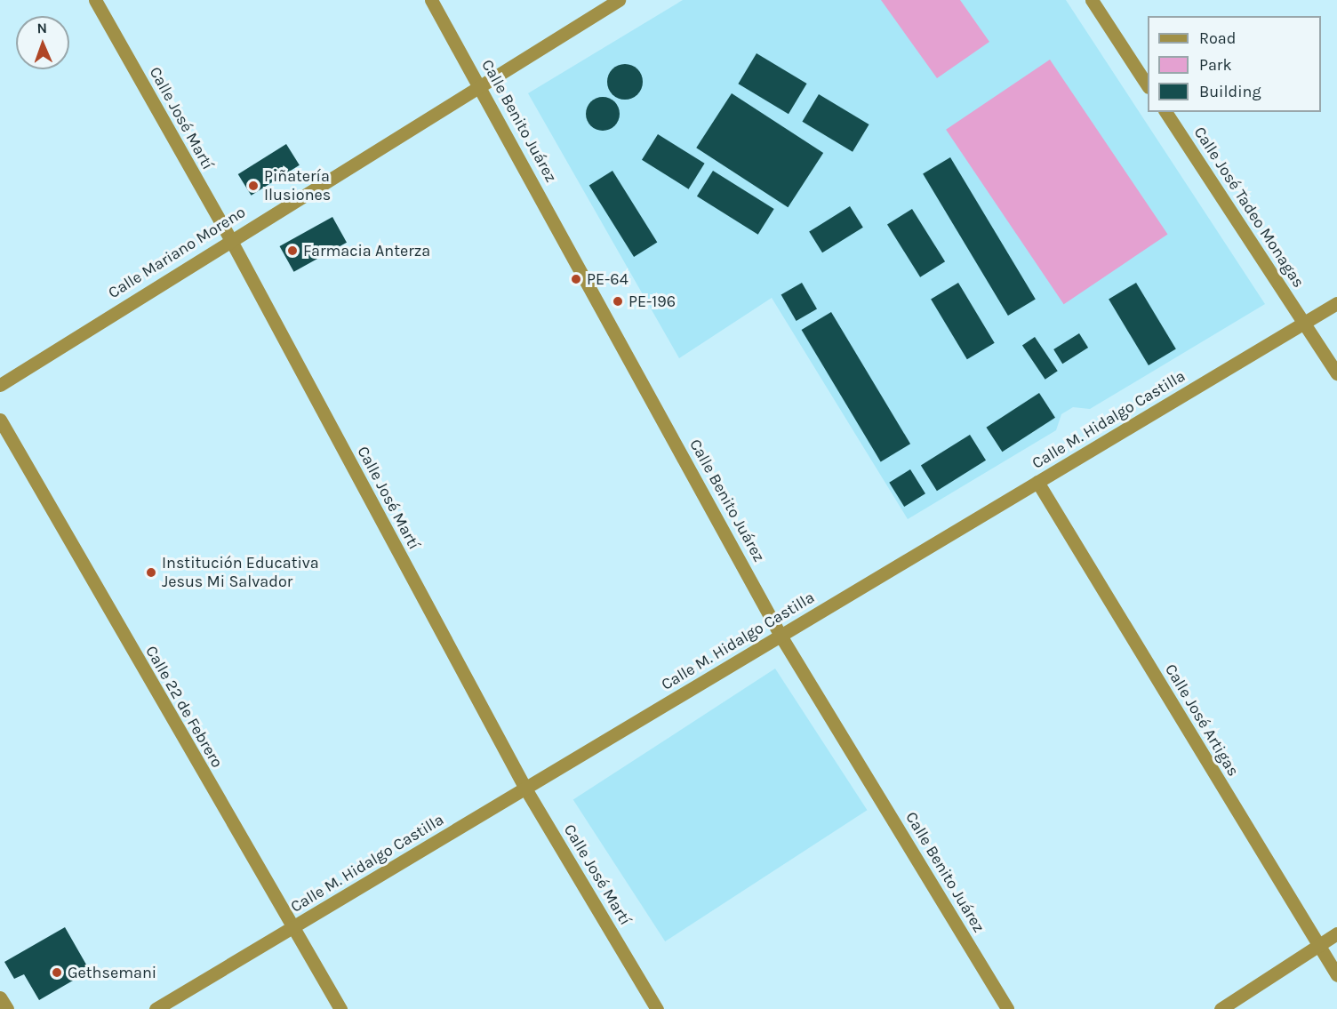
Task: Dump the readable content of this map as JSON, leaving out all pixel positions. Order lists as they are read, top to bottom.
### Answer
{
  "streets": {
    "street": [
      "Calle José Martí",
      "Calle Benito Juárez",
      "Calle José Tadeo Monagas",
      "Calle Mariano Moreno",
      "Calle M. Hidalgo Castilla",
      "Calle 22 de Febrero",
      "Calle José Artigas"
    ]
  },
  "crossings": [
    ["Calle José Martí", "Calle Mariano Moreno"],
    ["Calle José Martí", "Calle M. Hidalgo Castilla"],
    ["Calle Benito Juárez", "Calle Mariano Moreno"],
    ["Calle Benito Juárez", "Calle M. Hidalgo Castilla"],
    ["Calle José Tadeo Monagas", "Calle M. Hidalgo Castilla"],
    ["Calle M. Hidalgo Castilla", "Calle 22 de Febrero"],
    ["Calle M. Hidalgo Castilla", "Calle José Artigas"]
  ],
  "places": [
    "Piñatería Ilusiones",
    "Farmacia Anterza",
    "PE-64",
    "PE-196",
    "Institución Educativa Jesus Mi Salvador",
    "Gethsemani"
  ],
  "legend": ["Road", "Park", "Building"],
  "north": "top"
}
